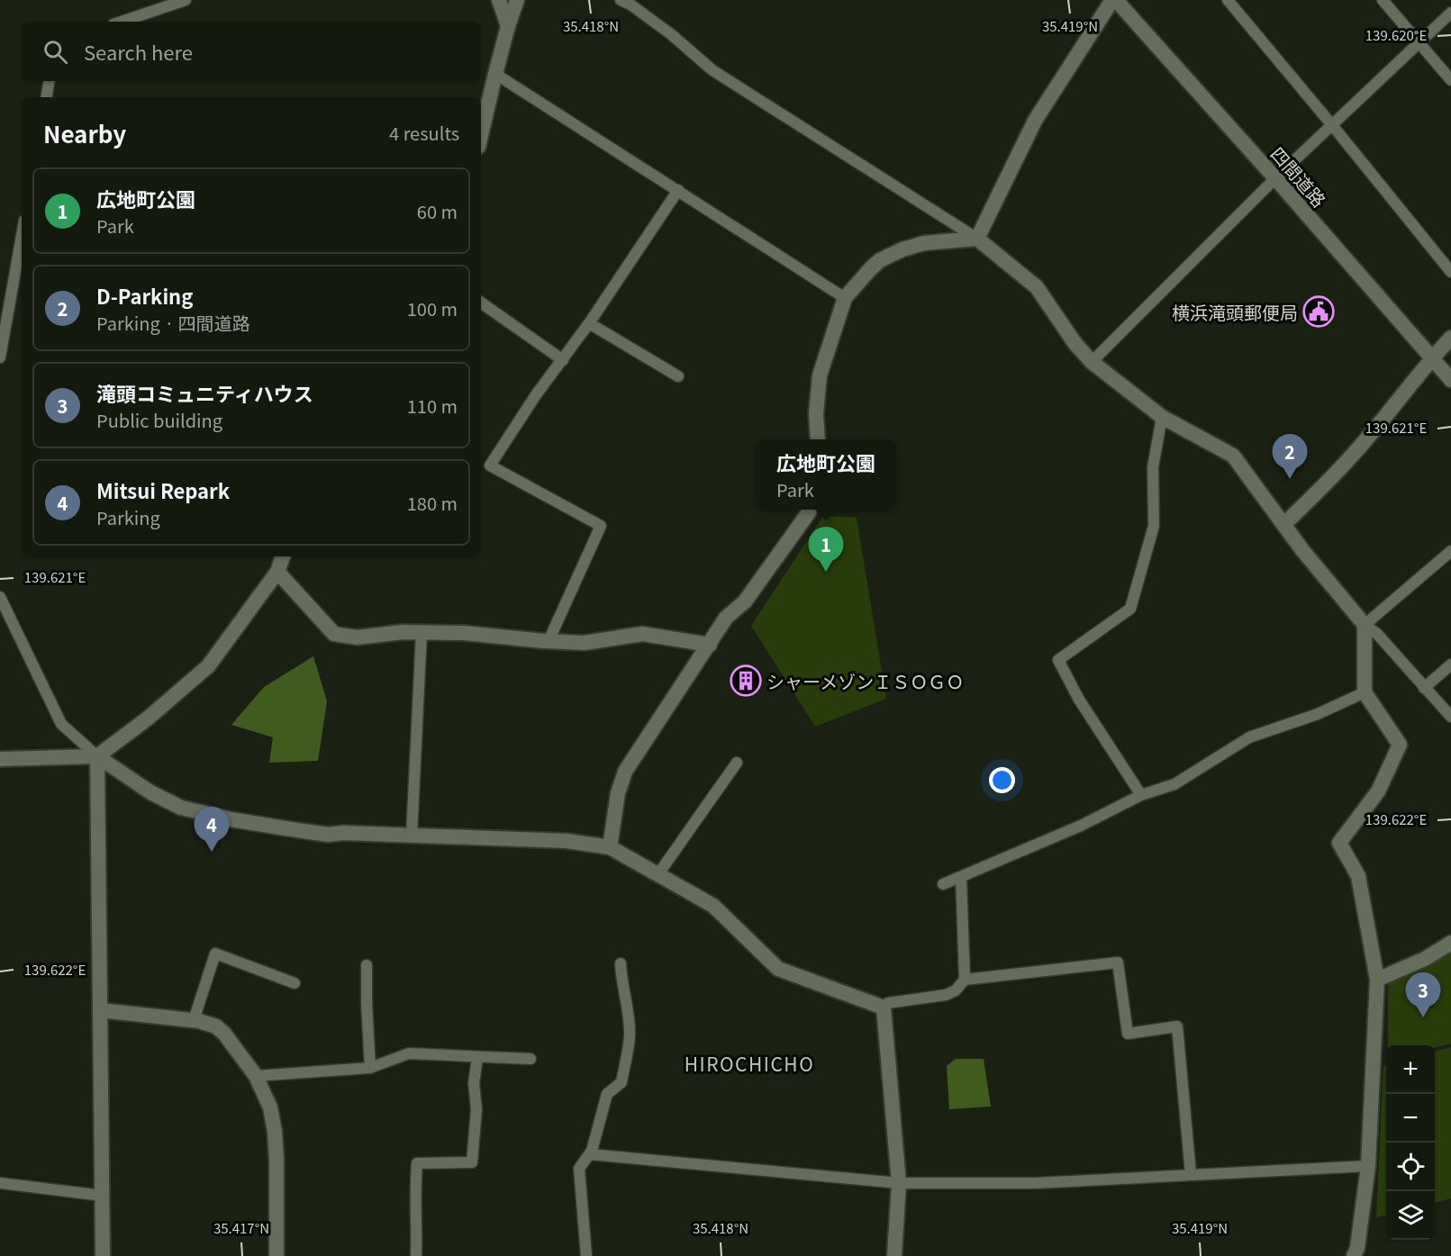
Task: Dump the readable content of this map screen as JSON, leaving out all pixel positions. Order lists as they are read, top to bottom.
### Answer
{
  "streets": {
    "street": ["四間道路"]
  },
  "districts": ["HIROCHICHO"],
  "places": {
    "public building": ["横浜滝頭郵便局"],
    "building": ["シャーメゾンＩＳＯＧＯ"]
  },
  "page": {
    "search": "Search here",
    "heading": ["Nearby", "4 results"],
    "list": [
      {
        "mark": "1",
        "name": "広地町公園",
        "note": "Park",
        "value": "60 m"
      },
      {
        "mark": "2",
        "name": "D-Parking",
        "note": "Parking · 四間道路",
        "value": "100 m"
      },
      {
        "mark": "3",
        "name": "滝頭コミュニティハウス",
        "note": "Public building",
        "value": "110 m"
      },
      {
        "mark": "4",
        "name": "Mitsui Repark",
        "note": "Parking",
        "value": "180 m"
      }
    ],
    "pins": [
      "2",
      "1",
      "4",
      "3"
    ],
    "popup": ["広地町公園", "Park"],
    "map_buttons": ["+", "−"]
  },
  "coordinates": [
    "35.418°N",
    "35.419°N",
    "139.620°E",
    "139.621°E",
    "139.622°E",
    "35.417°N"
  ]
}
